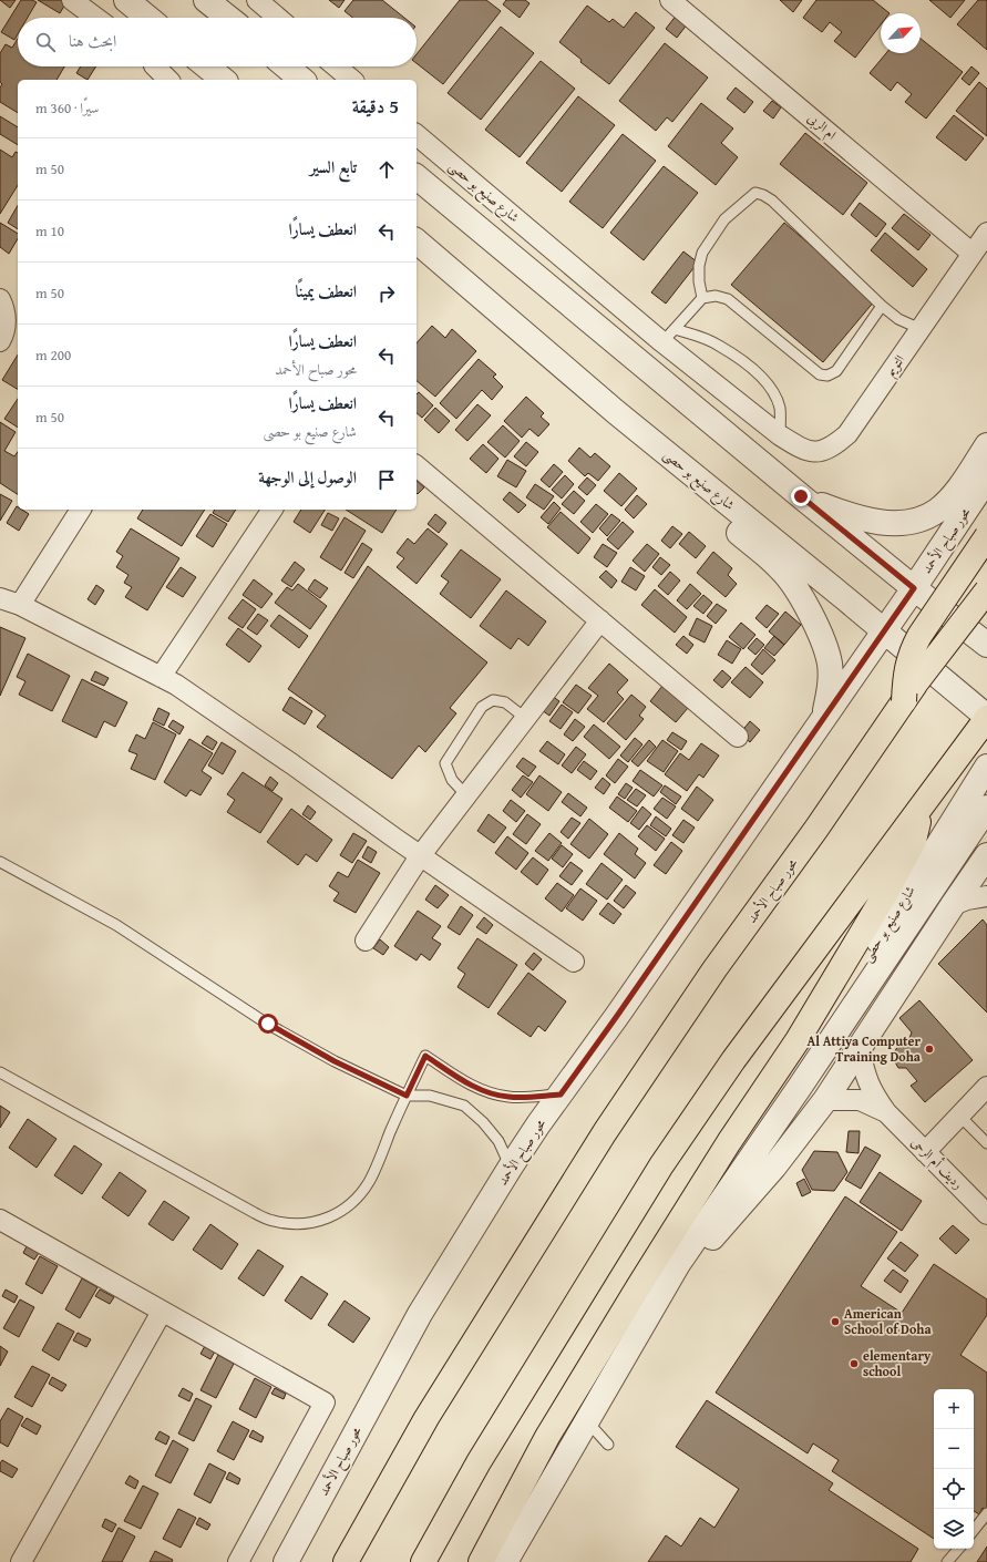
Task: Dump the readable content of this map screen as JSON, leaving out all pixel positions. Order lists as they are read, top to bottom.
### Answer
{
  "streets": {
    "highway": ["محور صباح الأحمد"],
    "street": [
      "ام الربى",
      "شارع صنيع بو حصى",
      "التويم",
      "رديف أم الرحى"
    ]
  },
  "crossings": [
    ["ام الربى", "التويم"],
    ["شارع صنيع بو حصى", "التويم"],
    ["شارع صنيع بو حصى", "محور صباح الأحمد"]
  ],
  "places": ["Al Attiya Computer Training Doha", "American School of Doha", "elementary school"],
  "north": "top right",
  "page": {
    "search": "ابحث هنا",
    "heading": ["5 دقيقة", "سيرًا · 360 m"],
    "list": [
      ["تابع السير", "50 m"],
      ["انعطف يسارًا", "10 m"],
      ["انعطف يمينًا", "50 m"],
      ["انعطف يسارًا", "محور صباح الأحمد", "200 m"],
      ["انعطف يسارًا", "شارع صنيع بو حصى", "50 m"],
      "الوصول إلى الوجهة"
    ],
    "map_buttons": ["+", "−"]
  }
}
